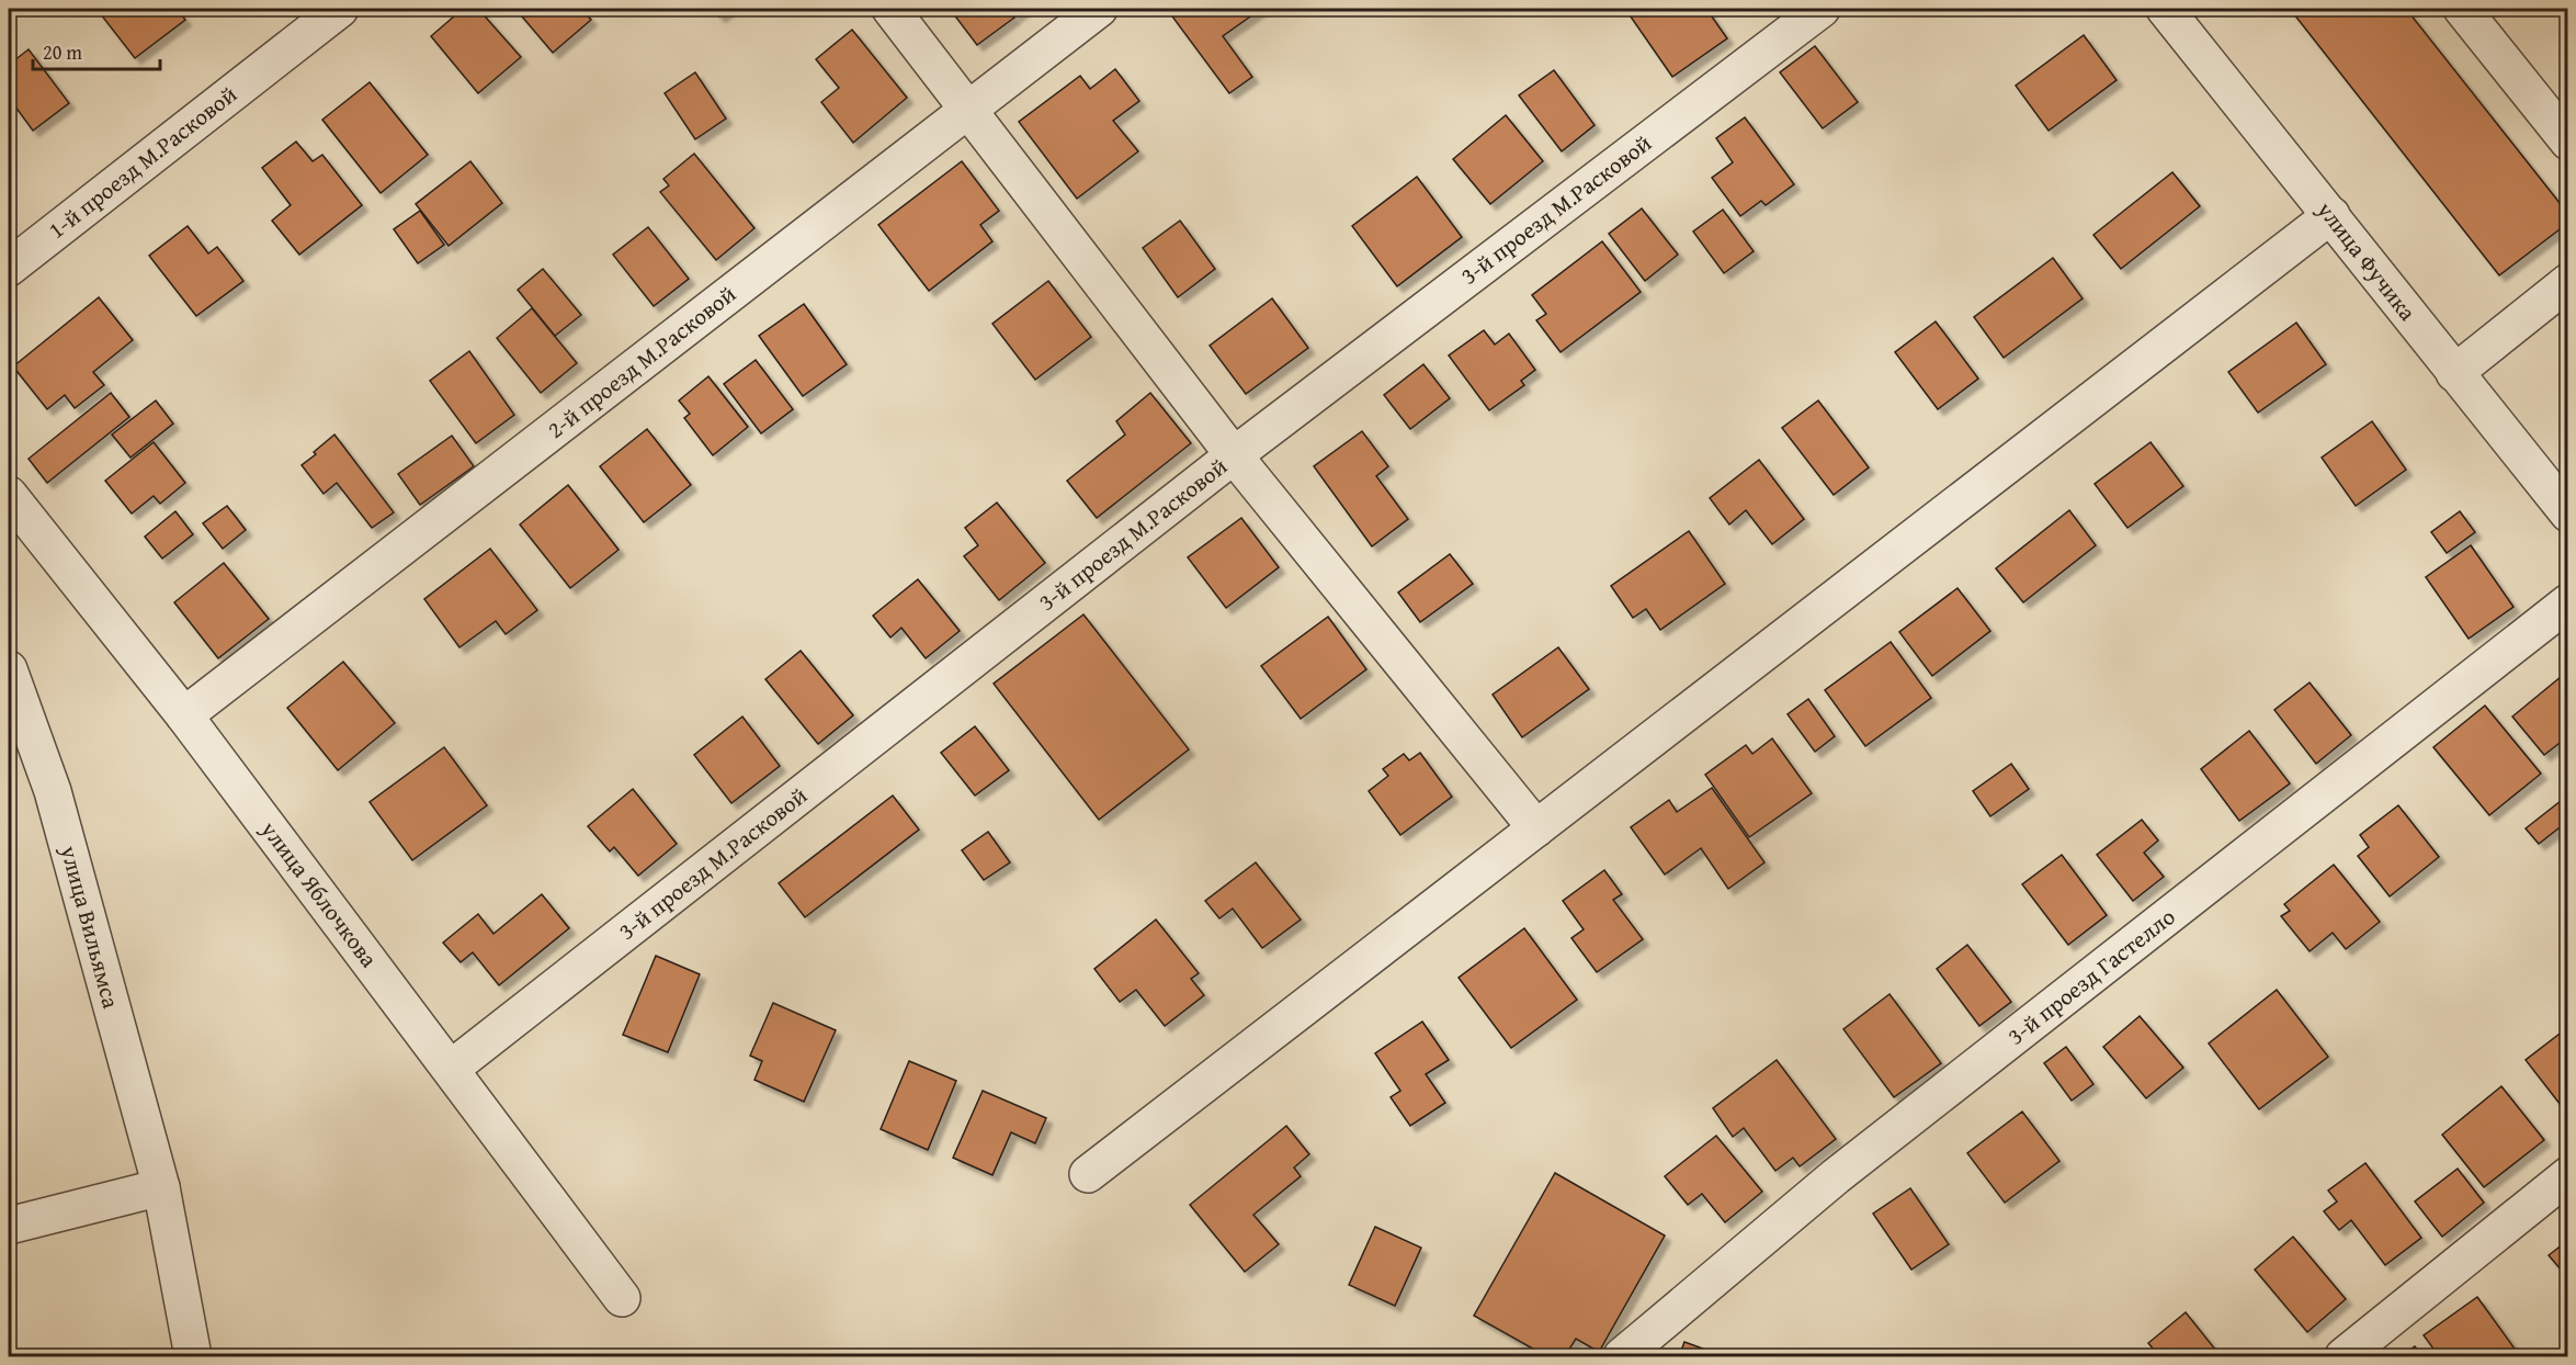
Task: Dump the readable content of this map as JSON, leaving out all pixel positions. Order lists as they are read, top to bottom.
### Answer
{
  "streets": {
    "street": [
      "1-й проезд М.Расковой",
      "3-й проезд М.Расковой",
      "улица Фучика",
      "2-й проезд М.Расковой",
      "улица Яблочкова",
      "улица Вильямса",
      "3-й проезд Гастелло"
    ]
  },
  "crossings": [
    ["3-й проезд М.Расковой", "улица Яблочкова"],
    ["2-й проезд М.Расковой", "улица Яблочкова"]
  ],
  "scale_bar": "20 m"
}
